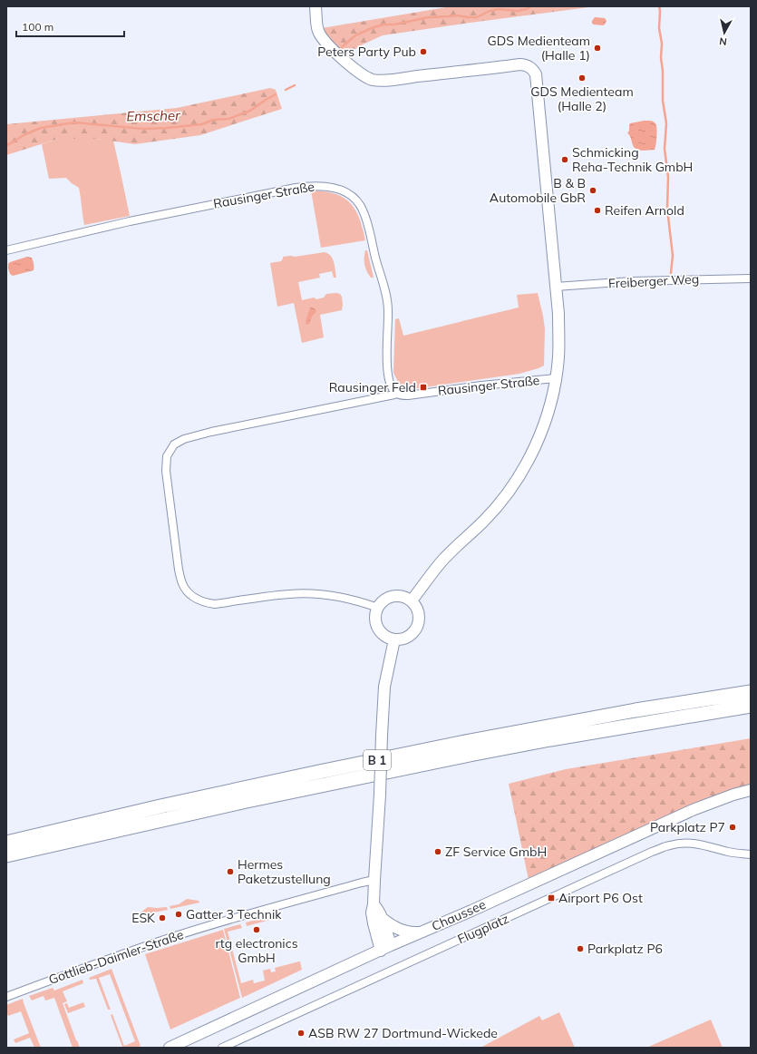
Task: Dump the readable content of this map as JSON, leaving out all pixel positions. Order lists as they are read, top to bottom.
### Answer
{
  "streets": {
    "highway": ["B 1"],
    "street": [
      "Rausinger Straße",
      "Freiberger Weg",
      "Chaussee",
      "Flugplatz",
      "Gottlieb-Daimler-Straße"
    ]
  },
  "water": ["Emscher"],
  "places": {
    "other": [
      "GDS Medienteam (Halle 1)",
      "Peters Party Pub",
      "GDS Medienteam (Halle 2)",
      "Schmicking Reha-Technik GmbH",
      "B & B Automobile GbR",
      "Reifen Arnold",
      "Parkplatz P7",
      "ZF Service GmbH",
      "Hermes Paketzustellung",
      "Gatter 3 Technik",
      "ESK",
      "rtg electronics GmbH",
      "Parkplatz P6",
      "ASB RW 27 Dortmund-Wickede"
    ],
    "transit": ["Rausinger Feld", "Airport P6 Ost"]
  },
  "scale_bar": "100 m",
  "north": "bottom"
}
